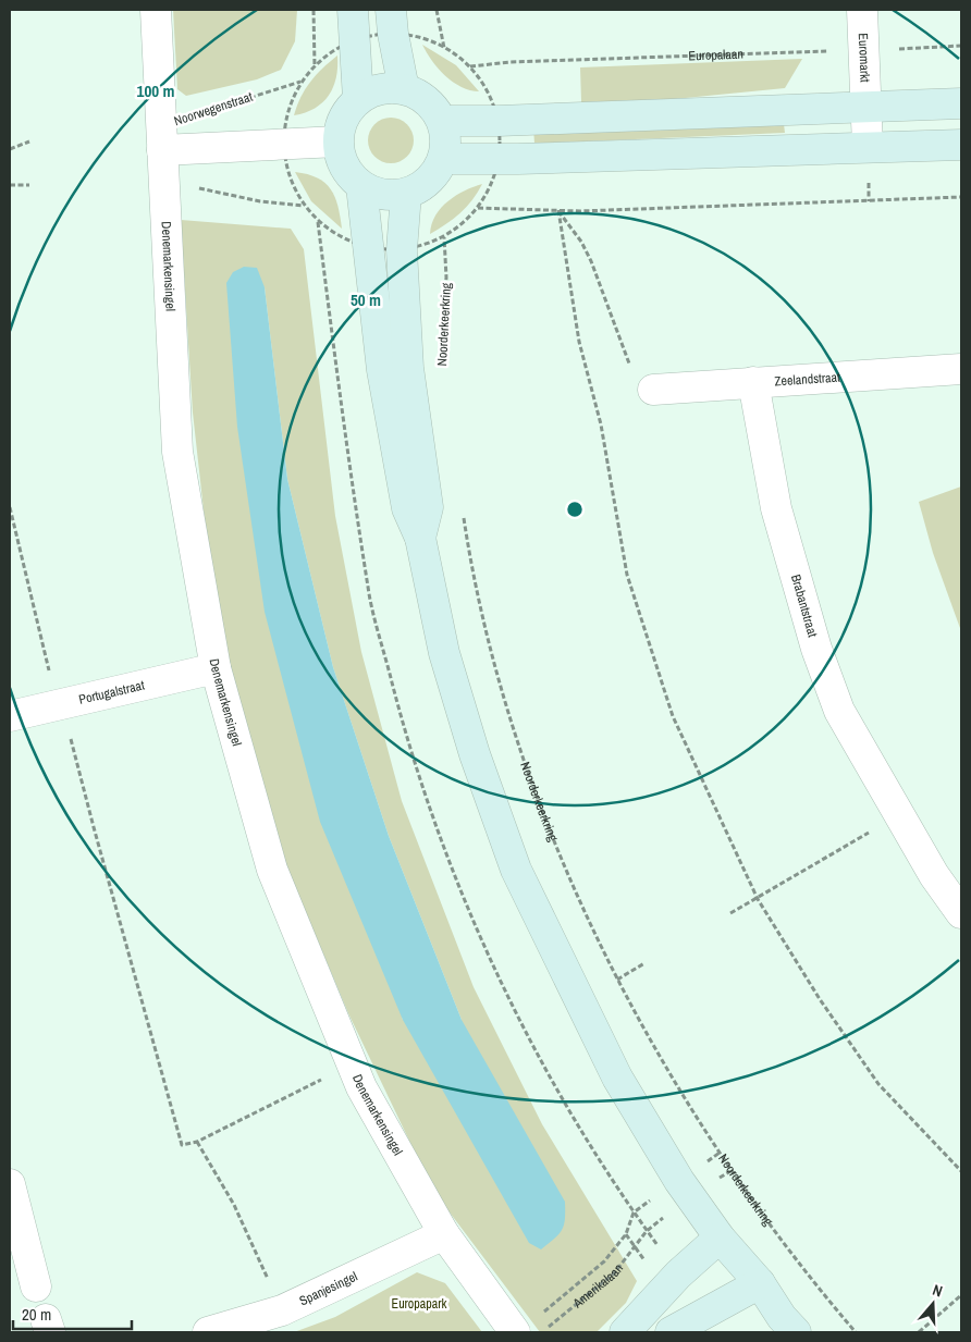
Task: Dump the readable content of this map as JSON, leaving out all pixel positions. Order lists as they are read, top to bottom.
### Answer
{
  "streets": {
    "street": [
      "Euromarkt",
      "Denemarkensingel",
      "Zeelandstraat",
      "Brabantstraat",
      "Portugalstraat",
      "Spanjesingel"
    ],
    "path": [
      "Europalaan",
      "Noorwegenstraat",
      "Noorderkeerkring",
      "Amerikalaan"
    ]
  },
  "crossings": [
    ["Europalaan", "Euromarkt"],
    ["Noorwegenstraat", "Denemarkensingel"],
    ["Denemarkensingel", "Portugalstraat"],
    ["Denemarkensingel", "Spanjesingel"],
    ["Zeelandstraat", "Brabantstraat"]
  ],
  "parks": ["Europapark"],
  "scale_bar": "20 m",
  "north": "top",
  "rings": ["100 m", "50 m"]
}
